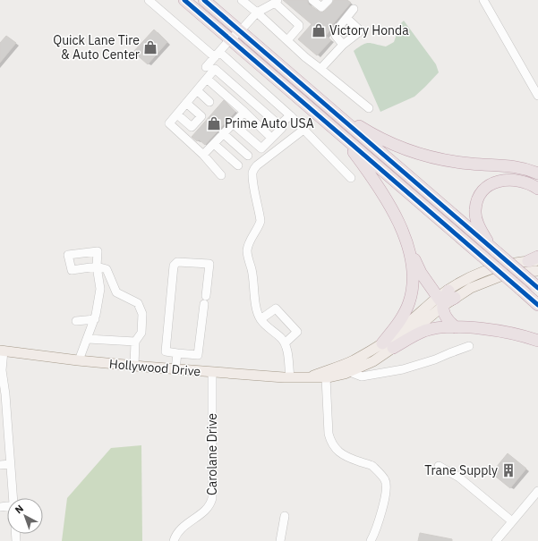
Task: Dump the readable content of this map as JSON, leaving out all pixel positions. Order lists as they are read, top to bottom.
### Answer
{
  "streets": {
    "main road": ["Hollywood Drive"],
    "street": ["Carolane Drive"]
  },
  "crossings": [
    ["Hollywood Drive", "Carolane Drive"]
  ],
  "places": {
    "shop": ["Victory Honda", "Quick Lane Tire & Auto Center", "Prime Auto USA"],
    "building": ["Trane Supply"]
  },
  "north": "top left"
}
